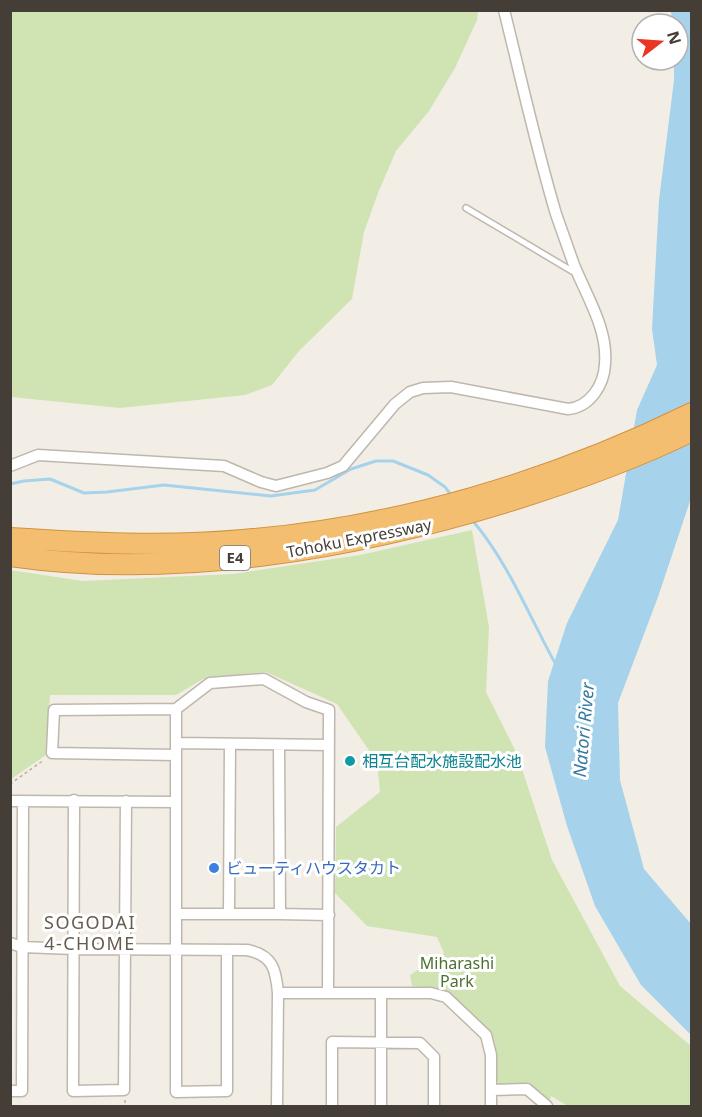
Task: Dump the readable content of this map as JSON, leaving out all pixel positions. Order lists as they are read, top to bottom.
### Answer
{
  "streets": {
    "highway": ["Tohoku Expressway", "E4"]
  },
  "districts": ["SOGODAI 4-CHOME"],
  "water": ["Natori River"],
  "parks": ["Miharashi Park"],
  "places": ["相互台配水施設配水池", "ビューティハウスタカト"],
  "north": "right"
}
